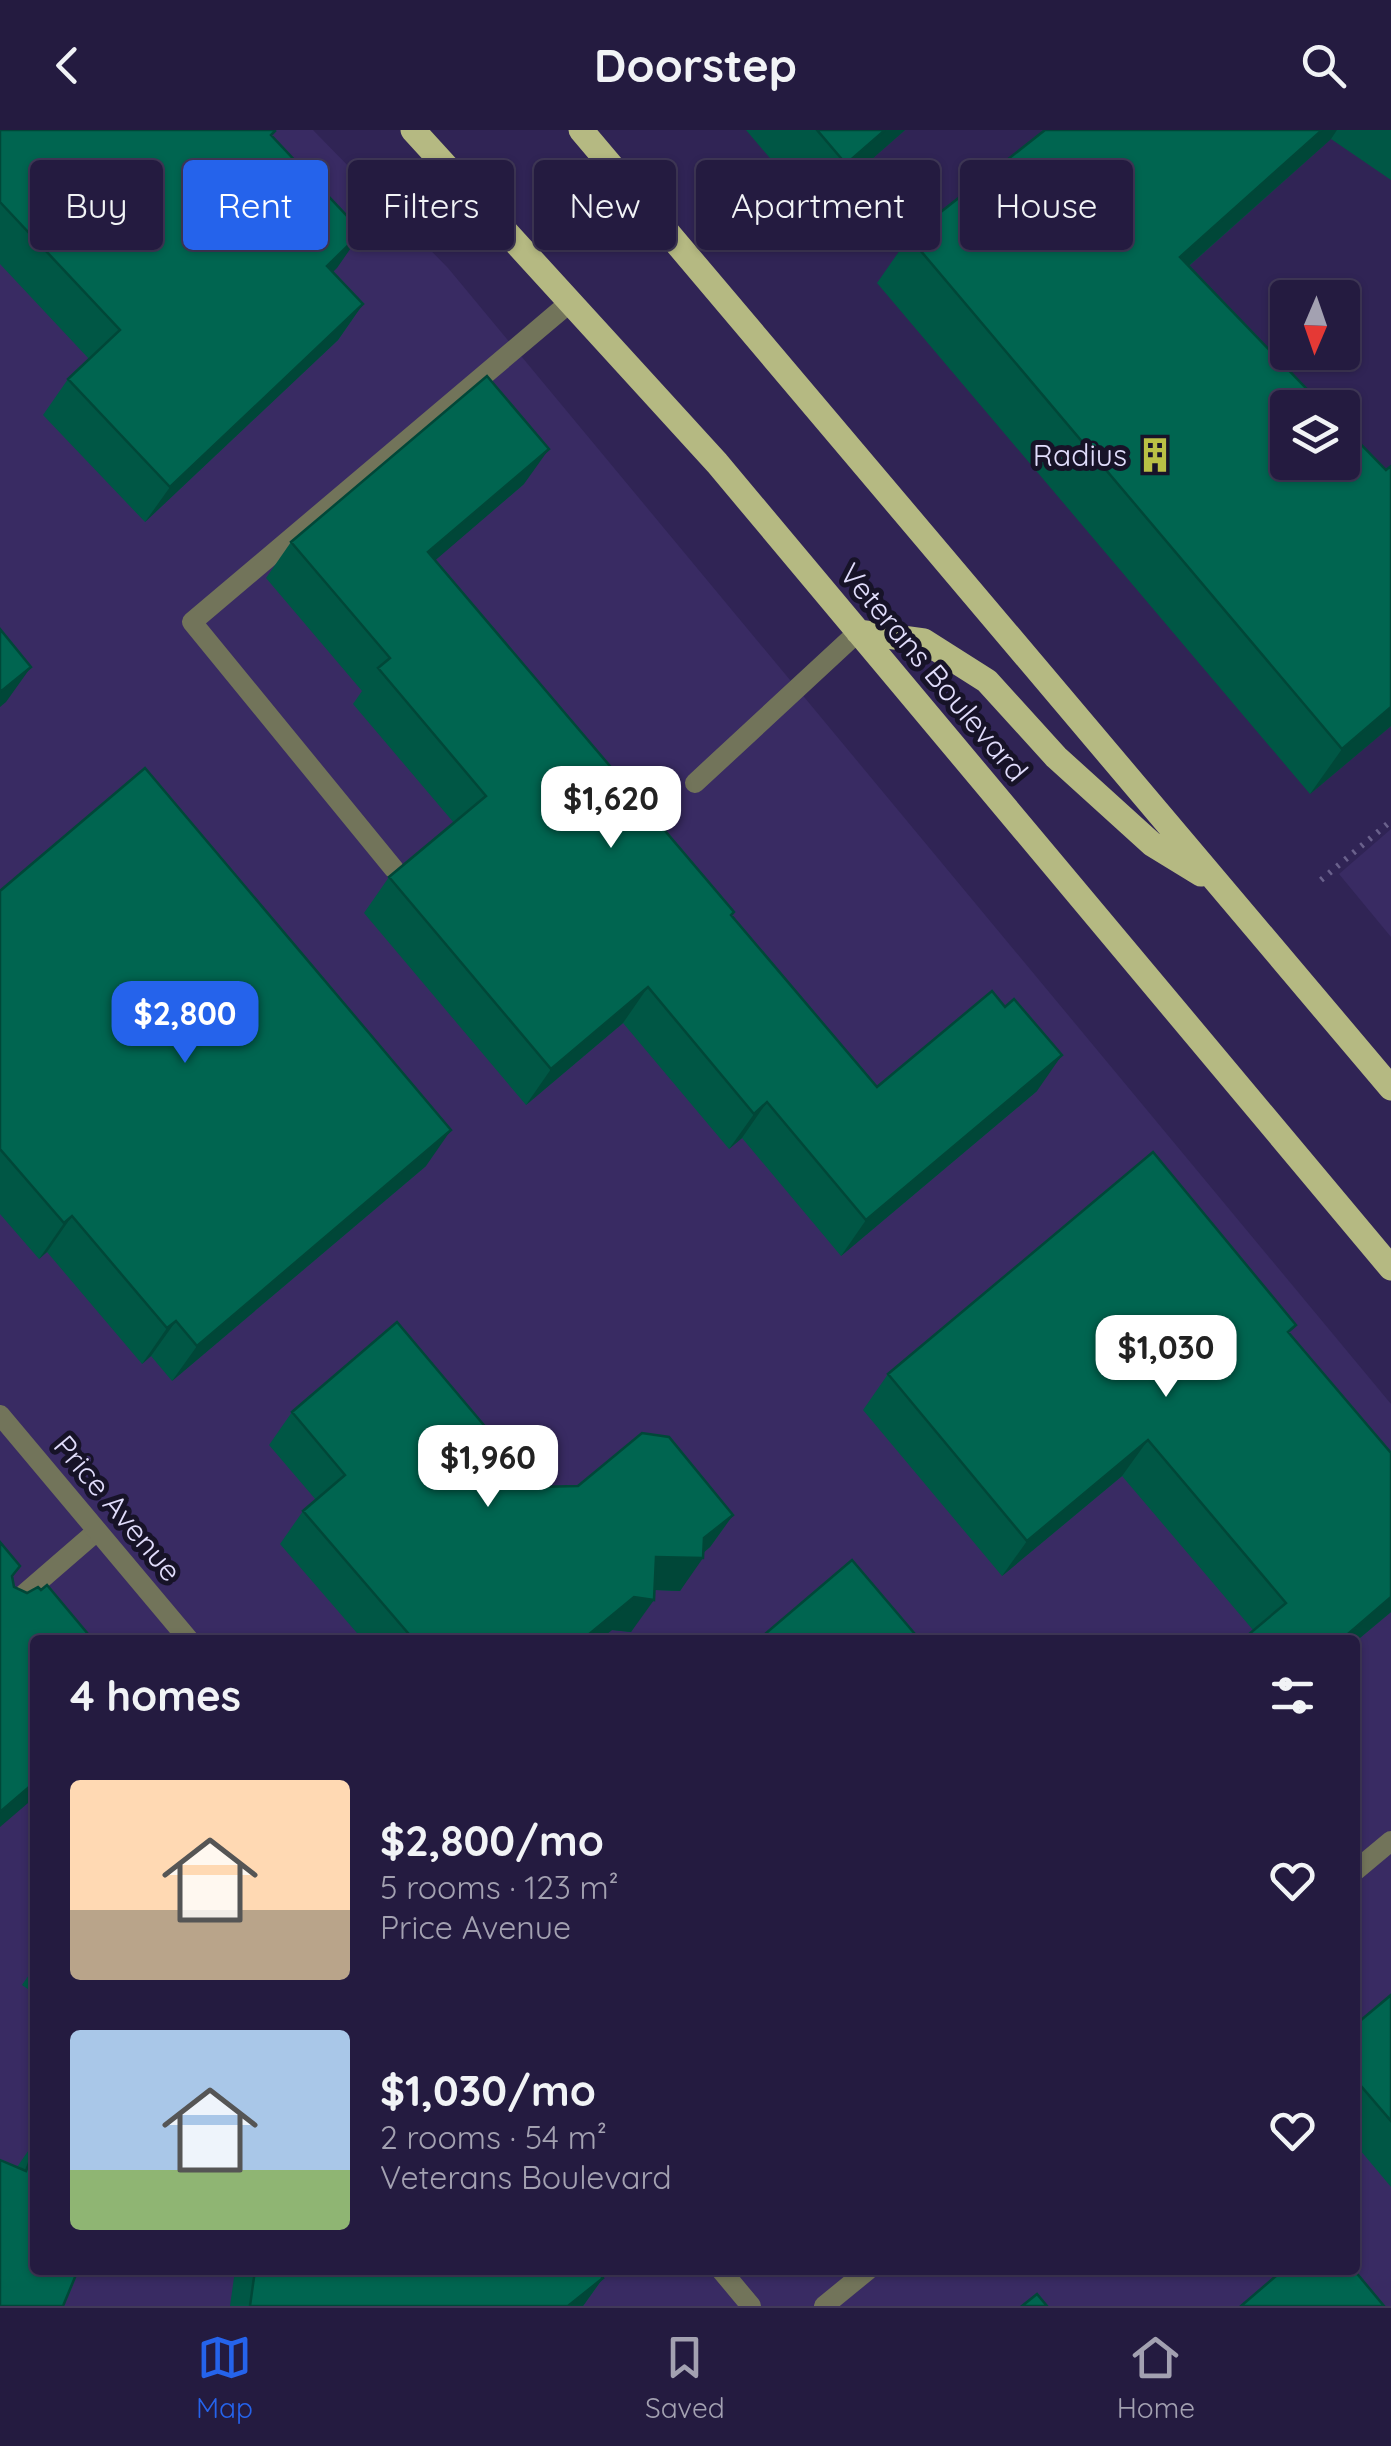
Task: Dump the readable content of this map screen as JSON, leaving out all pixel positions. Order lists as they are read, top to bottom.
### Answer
{
  "streets": {
    "main road": ["Veterans Boulevard"],
    "street": ["Price Avenue"]
  },
  "places": {
    "building": ["Radius"]
  },
  "north": "bottom",
  "page": {
    "header": "Doorstep",
    "chip": [
      "Buy",
      "Rent",
      "Filters",
      "New",
      "Apartment",
      "House"
    ],
    "price": [
      "$1,620",
      "$2,800",
      "$1,030",
      "$1,960"
    ],
    "heading": "4 homes",
    "list": [
      {
        "name": "$2,800/mo",
        "note": "5 rooms · 123 m² · Price Avenue"
      },
      {
        "name": "$1,030/mo",
        "note": "2 rooms · 54 m² · Veterans Boulevard"
      }
    ],
    "tabs": ["Map", "Saved", "Home"]
  }
}
